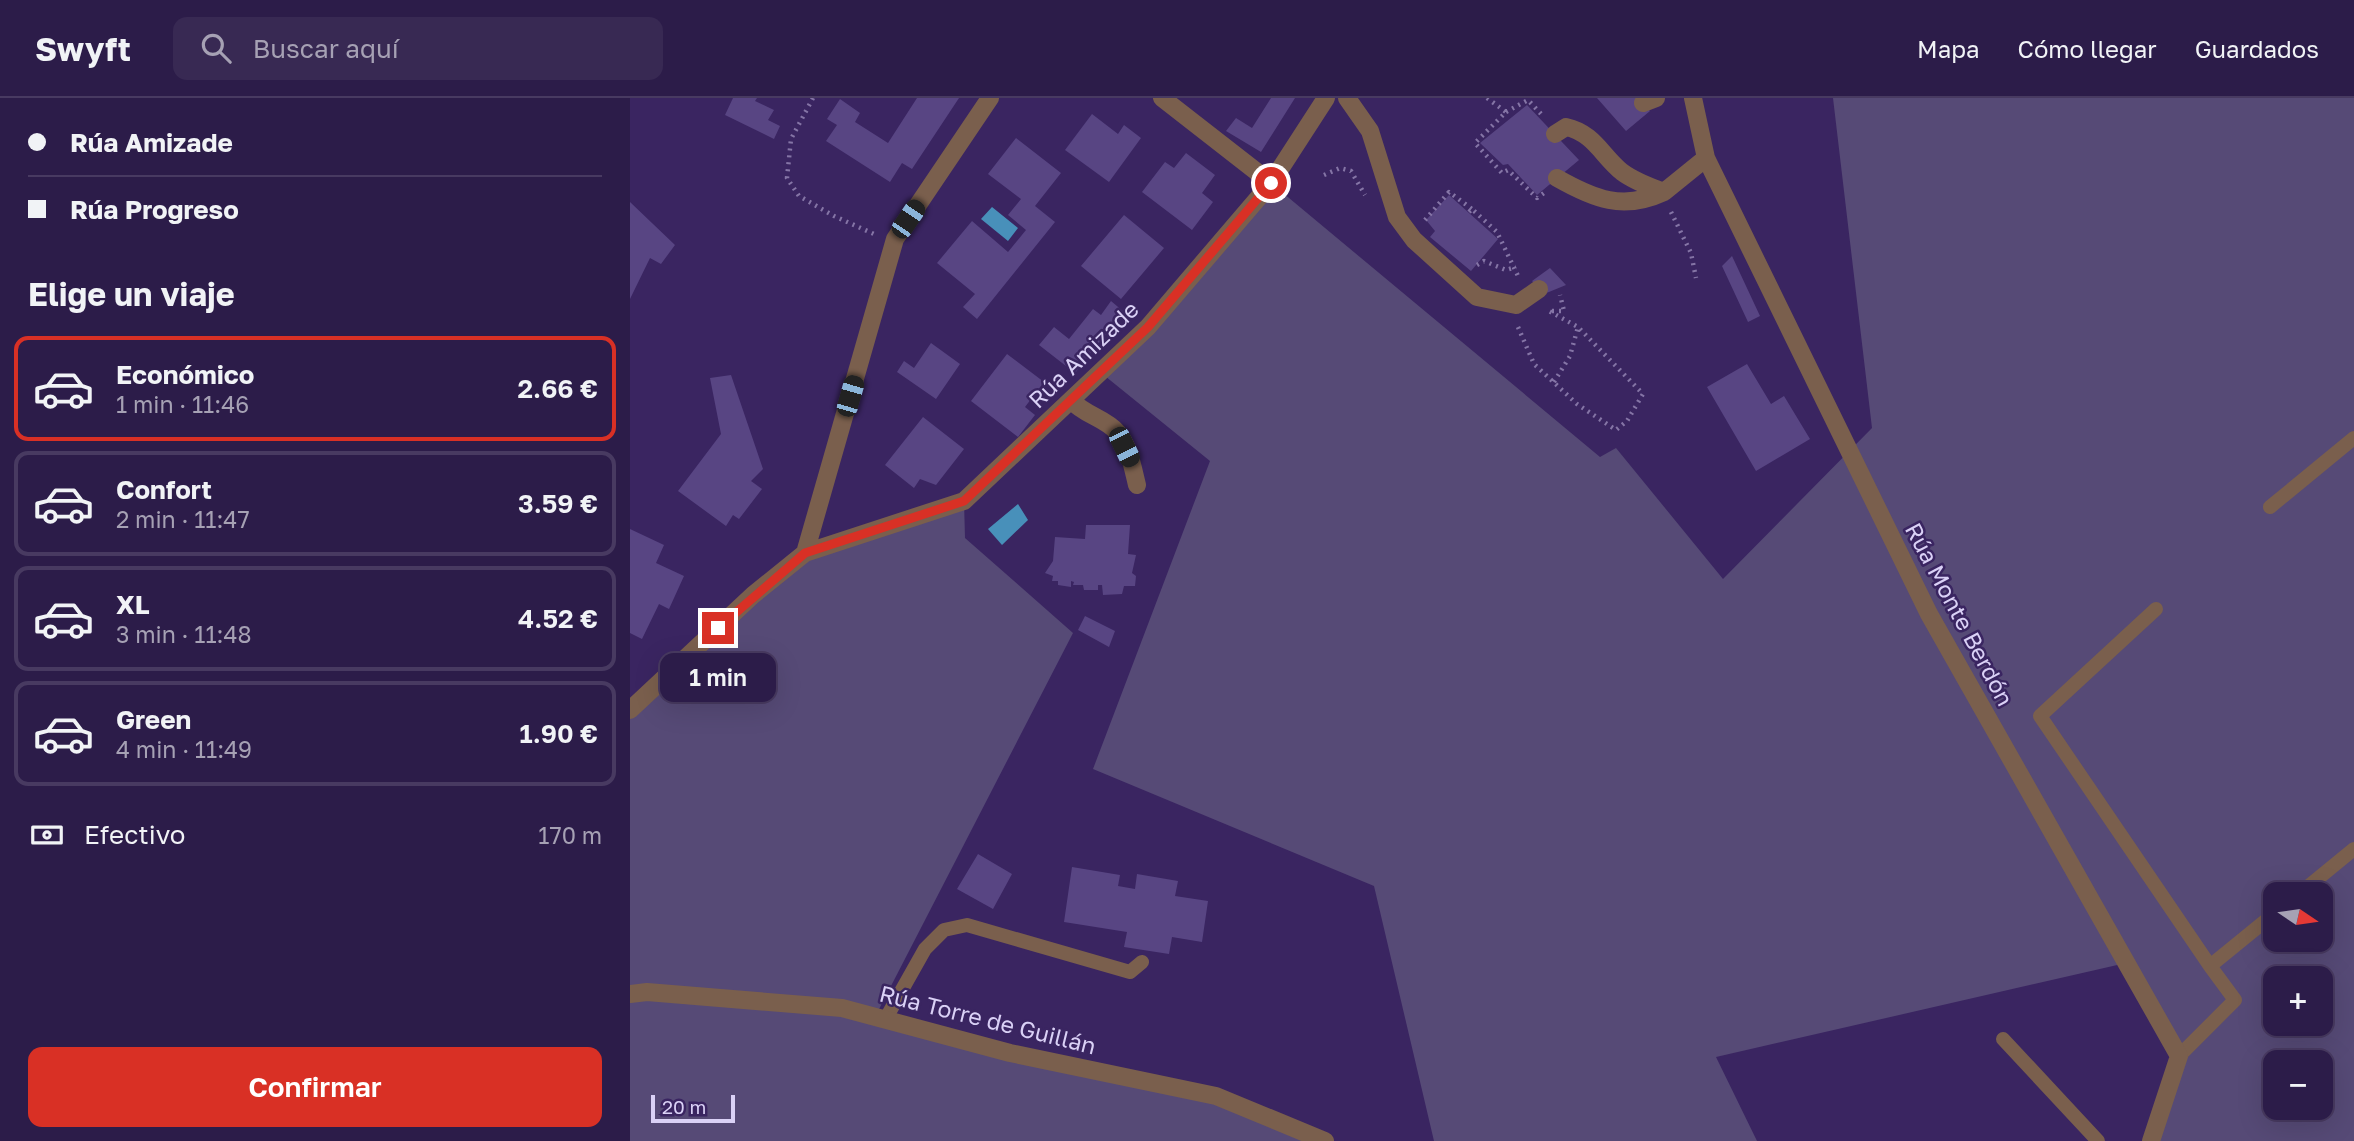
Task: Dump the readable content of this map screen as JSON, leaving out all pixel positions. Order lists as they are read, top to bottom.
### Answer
{
  "streets": {
    "street": ["Rúa Amizade", "Rúa Monte Berdón", "Rúa Torre de Guillán"]
  },
  "scale_bar": "20 m",
  "north": "right",
  "page": {
    "header": "Swyft",
    "search": "Buscar aquí",
    "nav": ["Mapa", "Cómo llegar", "Guardados"],
    "banner": ["Rúa Amizade", "Rúa Progreso"],
    "heading": "Elige un viaje",
    "list": [
      {
        "name": "Económico",
        "note": "1 min · 11:46",
        "value": "2.66 €"
      },
      {
        "name": "Confort",
        "note": "2 min · 11:47",
        "value": "3.59 €"
      },
      {
        "name": "XL",
        "note": "3 min · 11:48",
        "value": "4.52 €"
      },
      {
        "name": "Green",
        "note": "4 min · 11:49",
        "value": "1.90 €"
      }
    ],
    "bubble": "1 min",
    "pay": ["Efectivo", "170 m"],
    "map_buttons": ["+", "−"],
    "buttons": "Confirmar",
    "scale": "20 m"
  }
}
